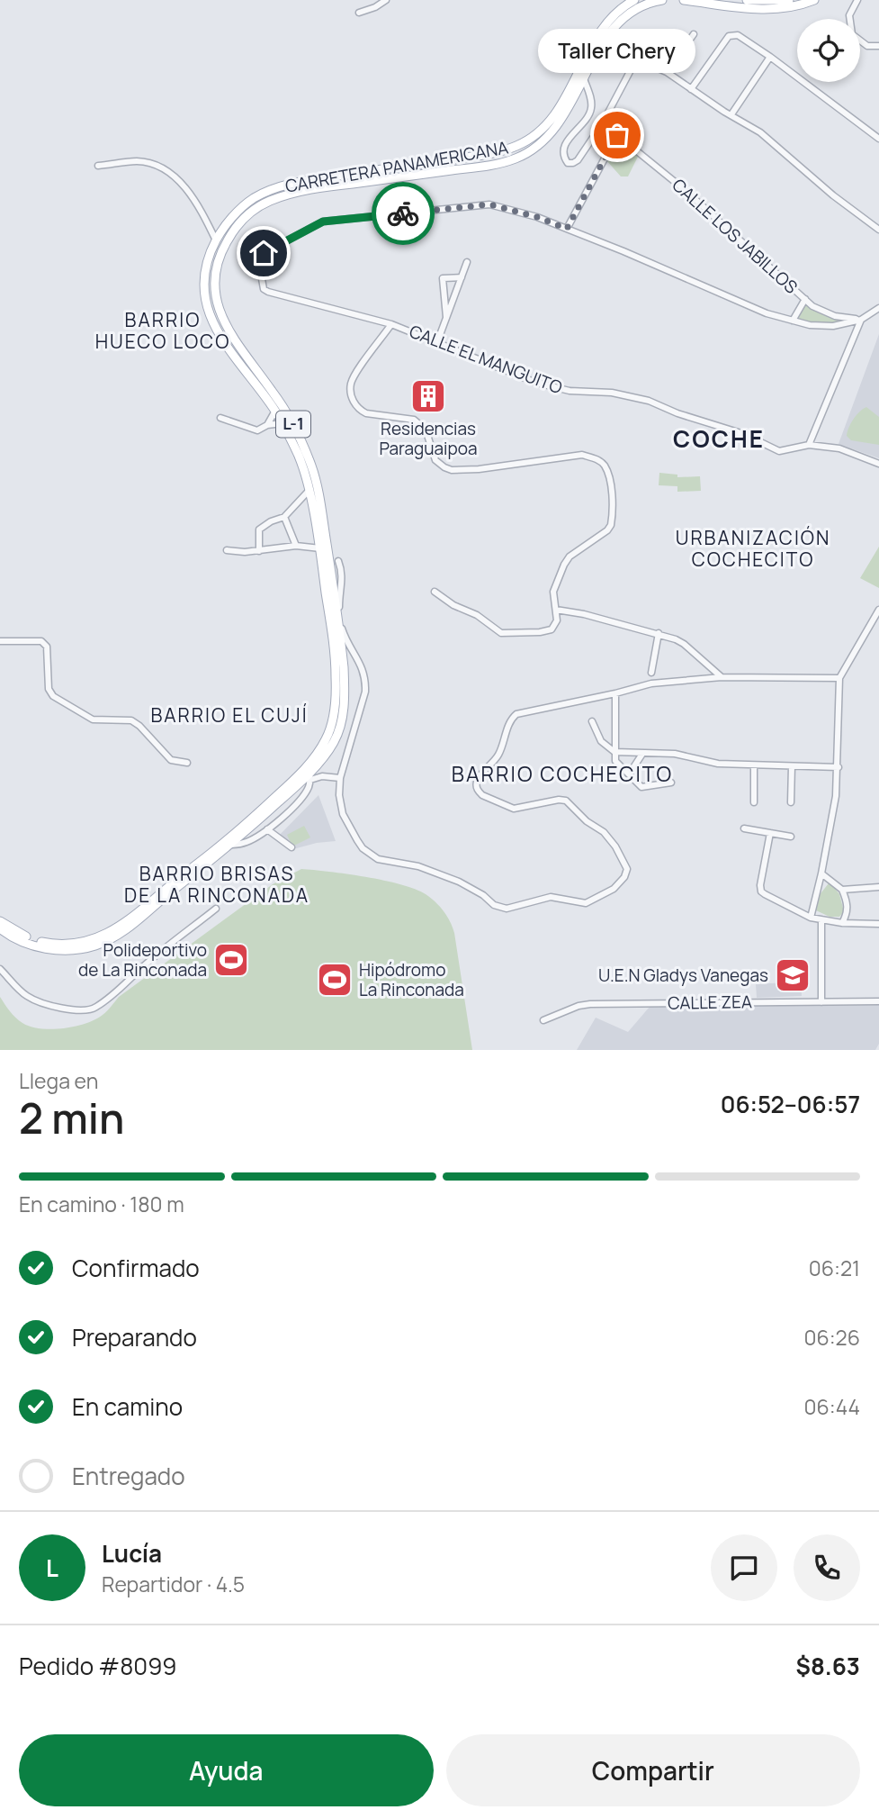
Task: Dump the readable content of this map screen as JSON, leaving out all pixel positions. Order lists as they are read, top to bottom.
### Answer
{
  "streets": {
    "main road": ["CARRETERA PANAMERICANA", "L-1"],
    "street": ["CALLE LOS JABILLOS", "CALLE EL MANGUITO", "CALLE ZEA"]
  },
  "crossings": [
    ["CALLE LOS JABILLOS", "CALLE EL MANGUITO"]
  ],
  "districts": [
    "BARRIO HUECO LOCO",
    "COCHE",
    "URBANIZACIÓN COCHECITO",
    "BARRIO EL CUJÍ",
    "BARRIO COCHECITO",
    "BARRIO BRISAS DE LA RINCONADA"
  ],
  "places": {
    "other": ["Taller Chery"],
    "building": ["Residencias Paraguaipoa"],
    "sports": ["Polideportivo de La Rinconada", "Hipódromo La Rinconada"],
    "school or university": ["U.E.N Gladys Vanegas"]
  },
  "page": {
    "bubble": "Taller Chery",
    "heading": ["2 min", "Llega en", "06:52–06:57"],
    "panel": [
      "Lucía",
      "Repartidor · 4.5",
      "Pedido #8099",
      "$8.63"
    ],
    "bar": "En camino · 180 m",
    "list": [
      ["Confirmado", "06:21"],
      ["Preparando", "06:26"],
      ["En camino", "06:44"],
      "Entregado"
    ],
    "round": "L",
    "buttons": ["Ayuda", "Compartir"]
  }
}
